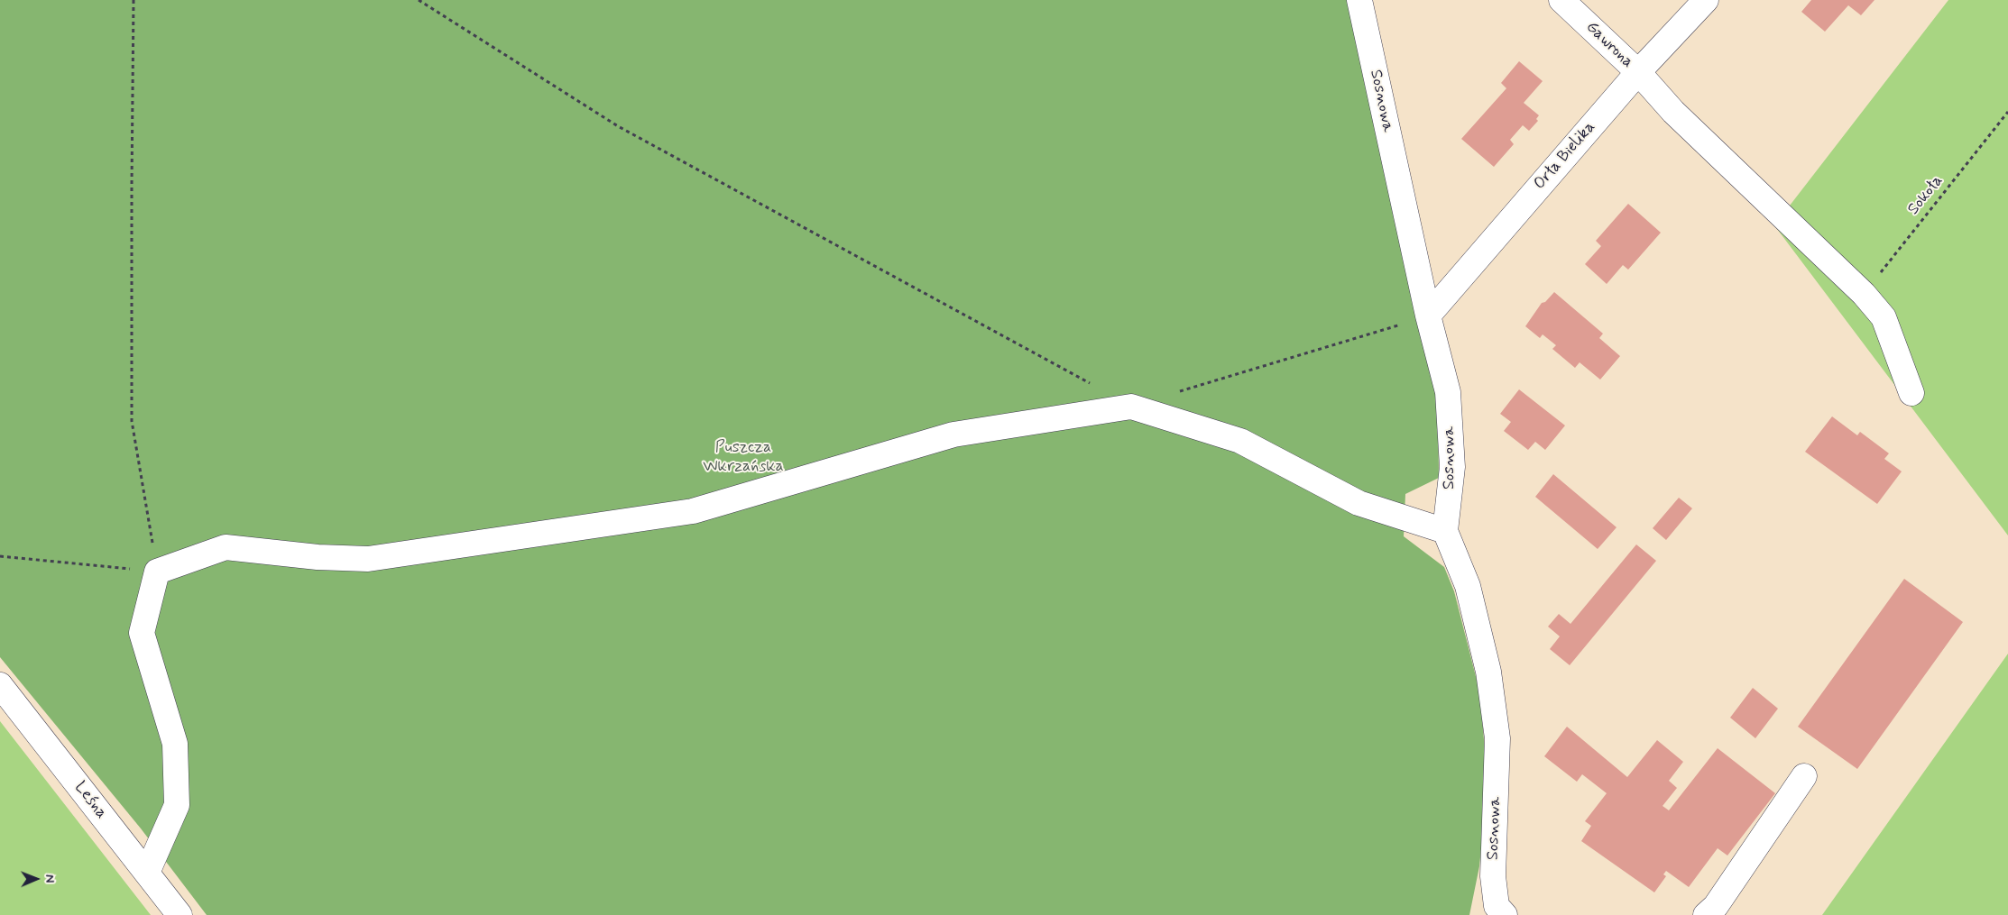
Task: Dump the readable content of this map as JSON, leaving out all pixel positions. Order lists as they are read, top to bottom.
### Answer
{
  "streets": {
    "street": [
      "Gawrona",
      "Sosnowa",
      "Orła Bielika",
      "Leśna"
    ],
    "path": ["Sokoła"]
  },
  "crossings": [
    ["Gawrona", "Orła Bielika"],
    ["Gawrona", "Sokoła"],
    ["Sosnowa", "Orła Bielika"]
  ],
  "parks": ["Puszcza Wkrzańska"],
  "north": "right"
}
